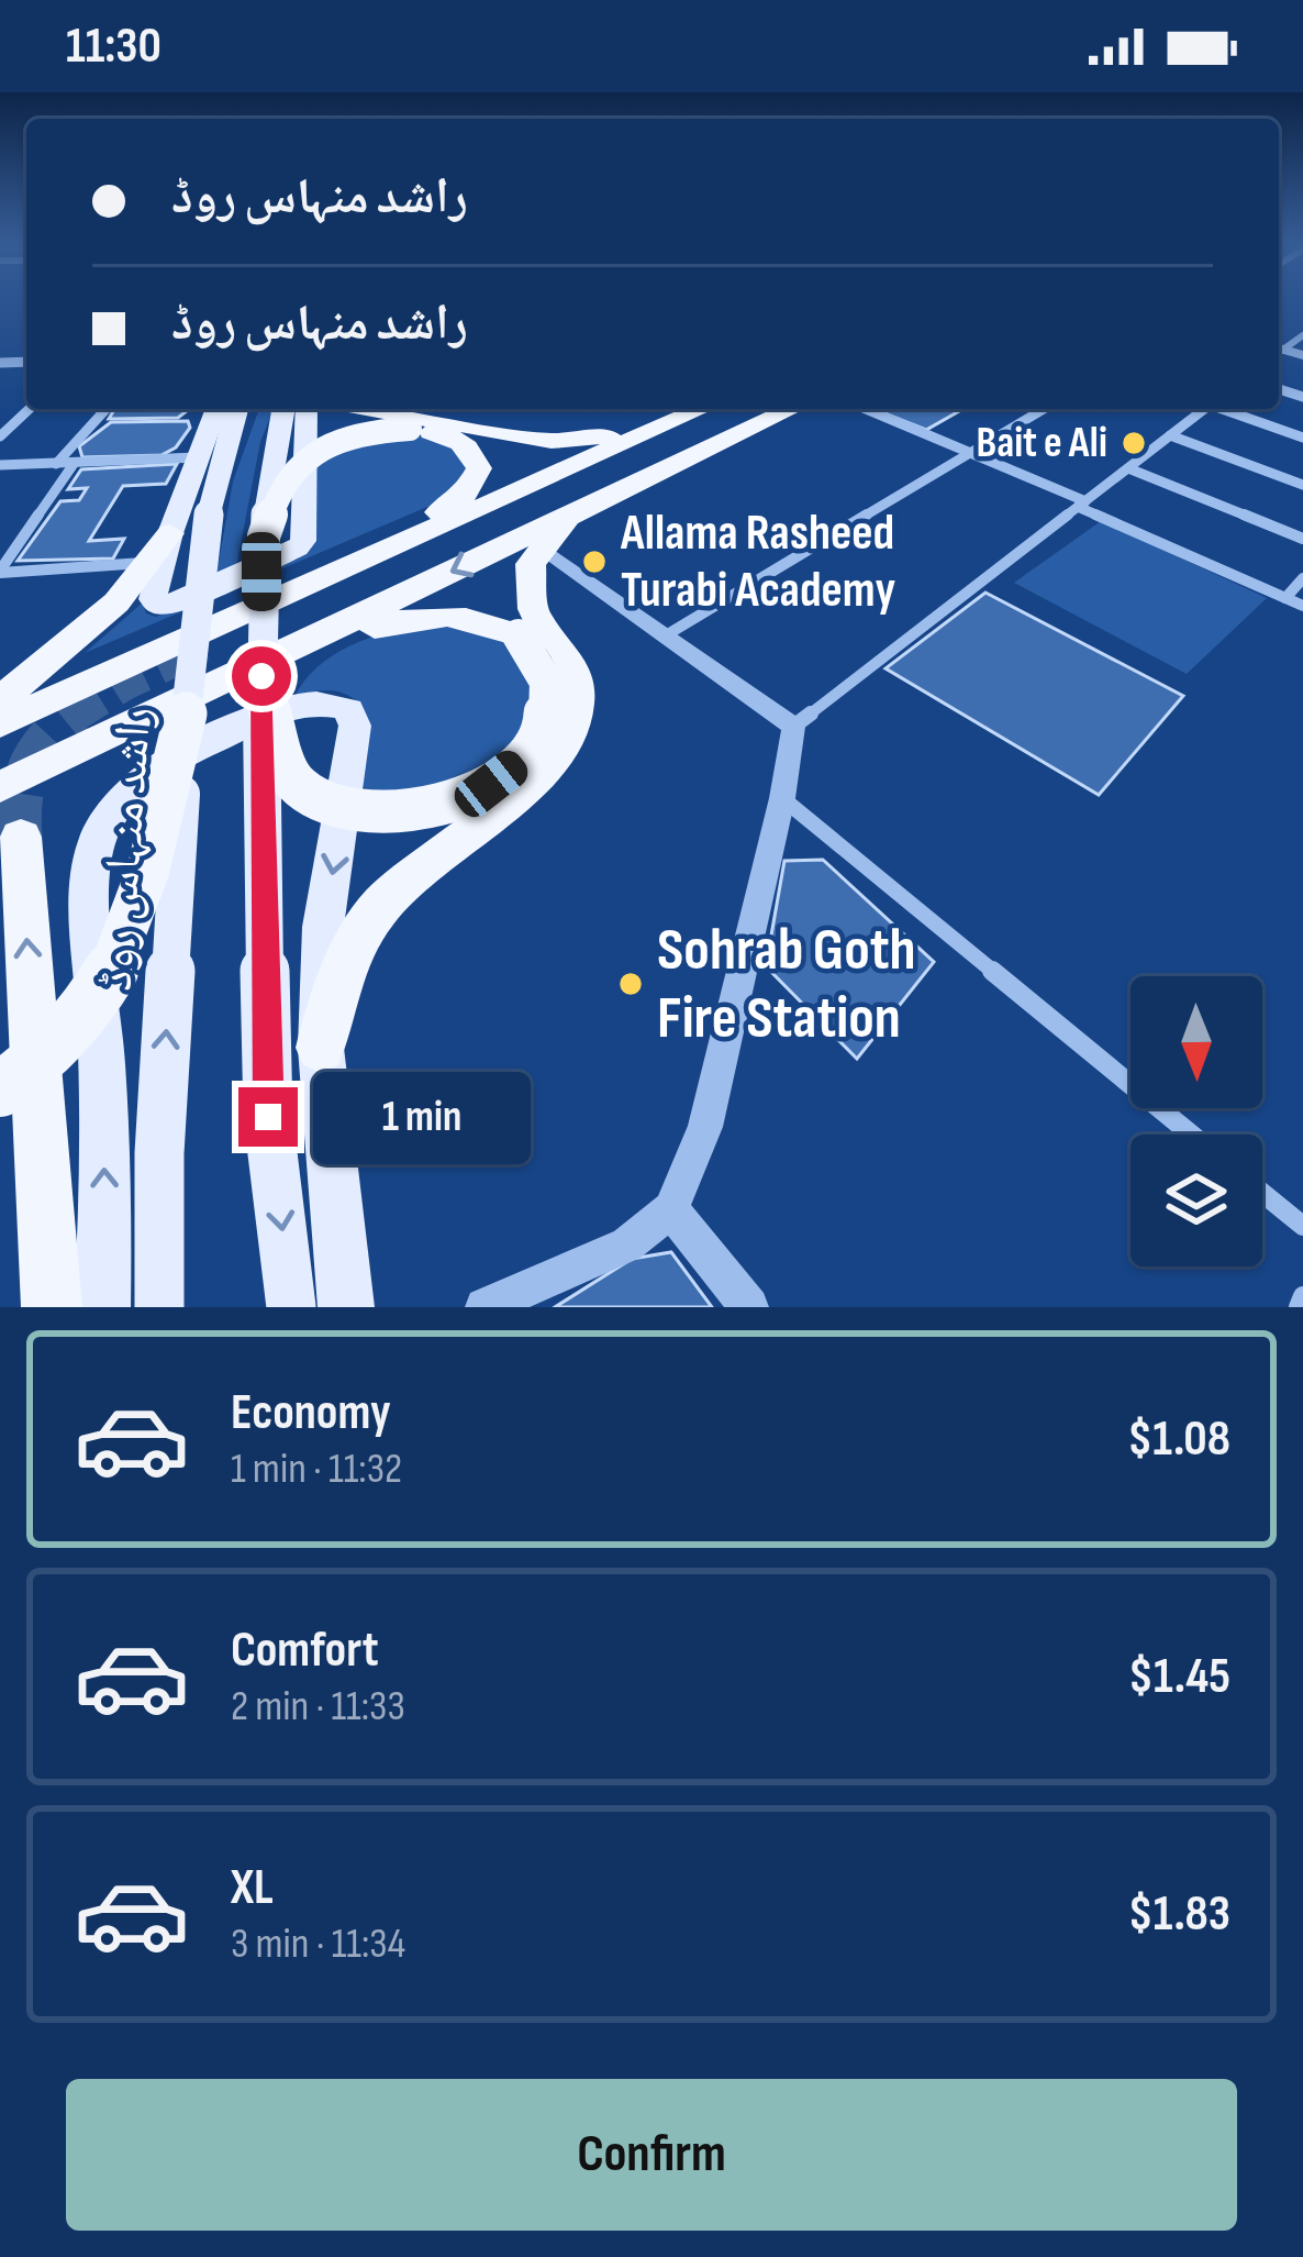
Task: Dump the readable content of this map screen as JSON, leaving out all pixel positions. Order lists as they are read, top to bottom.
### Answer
{
  "streets": {
    "main road": ["راشد منہاس روڈ"]
  },
  "places": ["Bait e Ali", "Allama Rasheed Turabi Academy", "Sohrab Goth Fire Station"],
  "north": "bottom",
  "page": {
    "status": "11:30",
    "banner": ["راشد منہاس روڈ", "راشد منہاس روڈ"],
    "bubble": "1 min",
    "list": [
      {
        "name": "Economy",
        "note": "1 min · 11:32",
        "value": "$1.08"
      },
      {
        "name": "Comfort",
        "note": "2 min · 11:33",
        "value": "$1.45"
      },
      {
        "name": "XL",
        "note": "3 min · 11:34",
        "value": "$1.83"
      }
    ],
    "buttons": "Confirm"
  }
}
